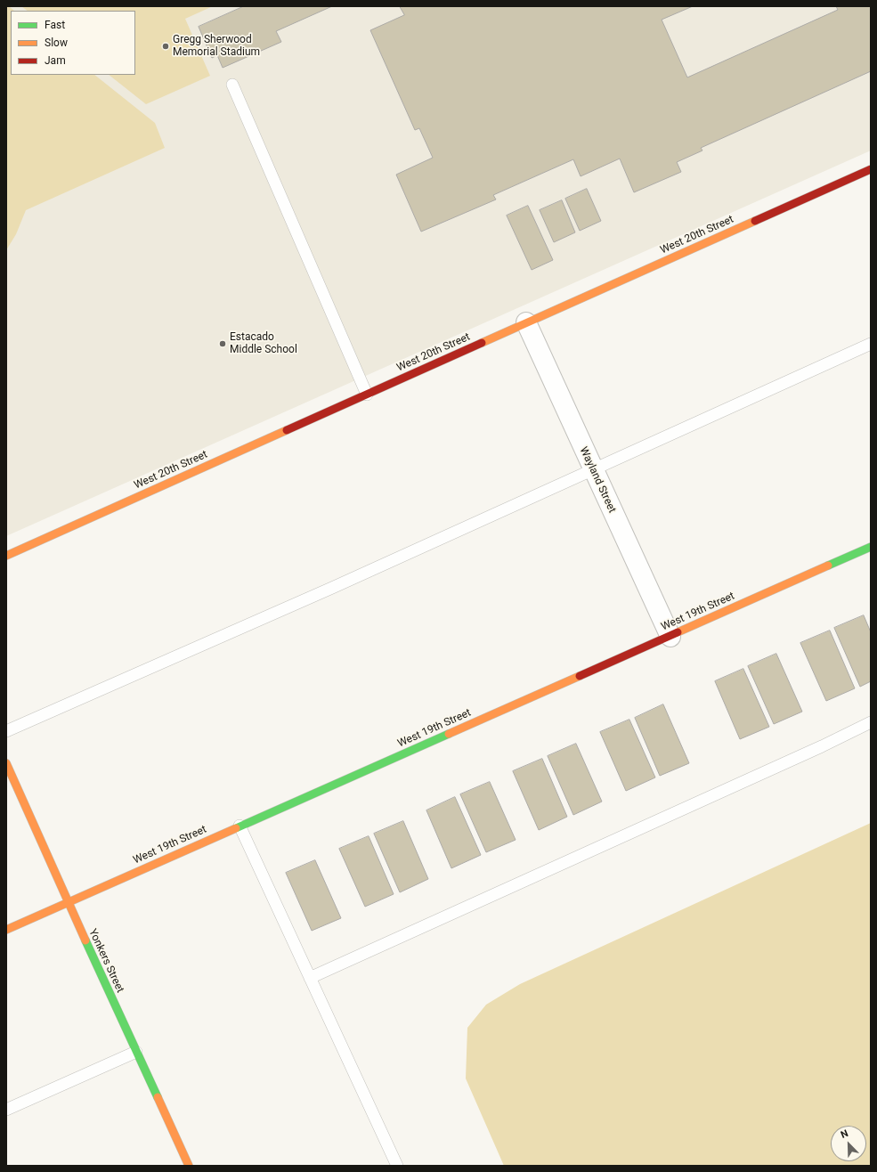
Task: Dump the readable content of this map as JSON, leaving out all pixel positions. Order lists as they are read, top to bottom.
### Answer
{
  "streets": {
    "street": [
      "West 20th Street",
      "Wayland Street",
      "West 19th Street",
      "Yonkers Street"
    ]
  },
  "crossings": [
    ["West 20th Street", "Wayland Street"],
    ["Wayland Street", "West 19th Street"],
    ["West 19th Street", "Yonkers Street"]
  ],
  "places": ["Gregg Sherwood Memorial Stadium", "Estacado Middle School"],
  "legend": ["Fast", "Slow", "Jam"],
  "north": "top left"
}
